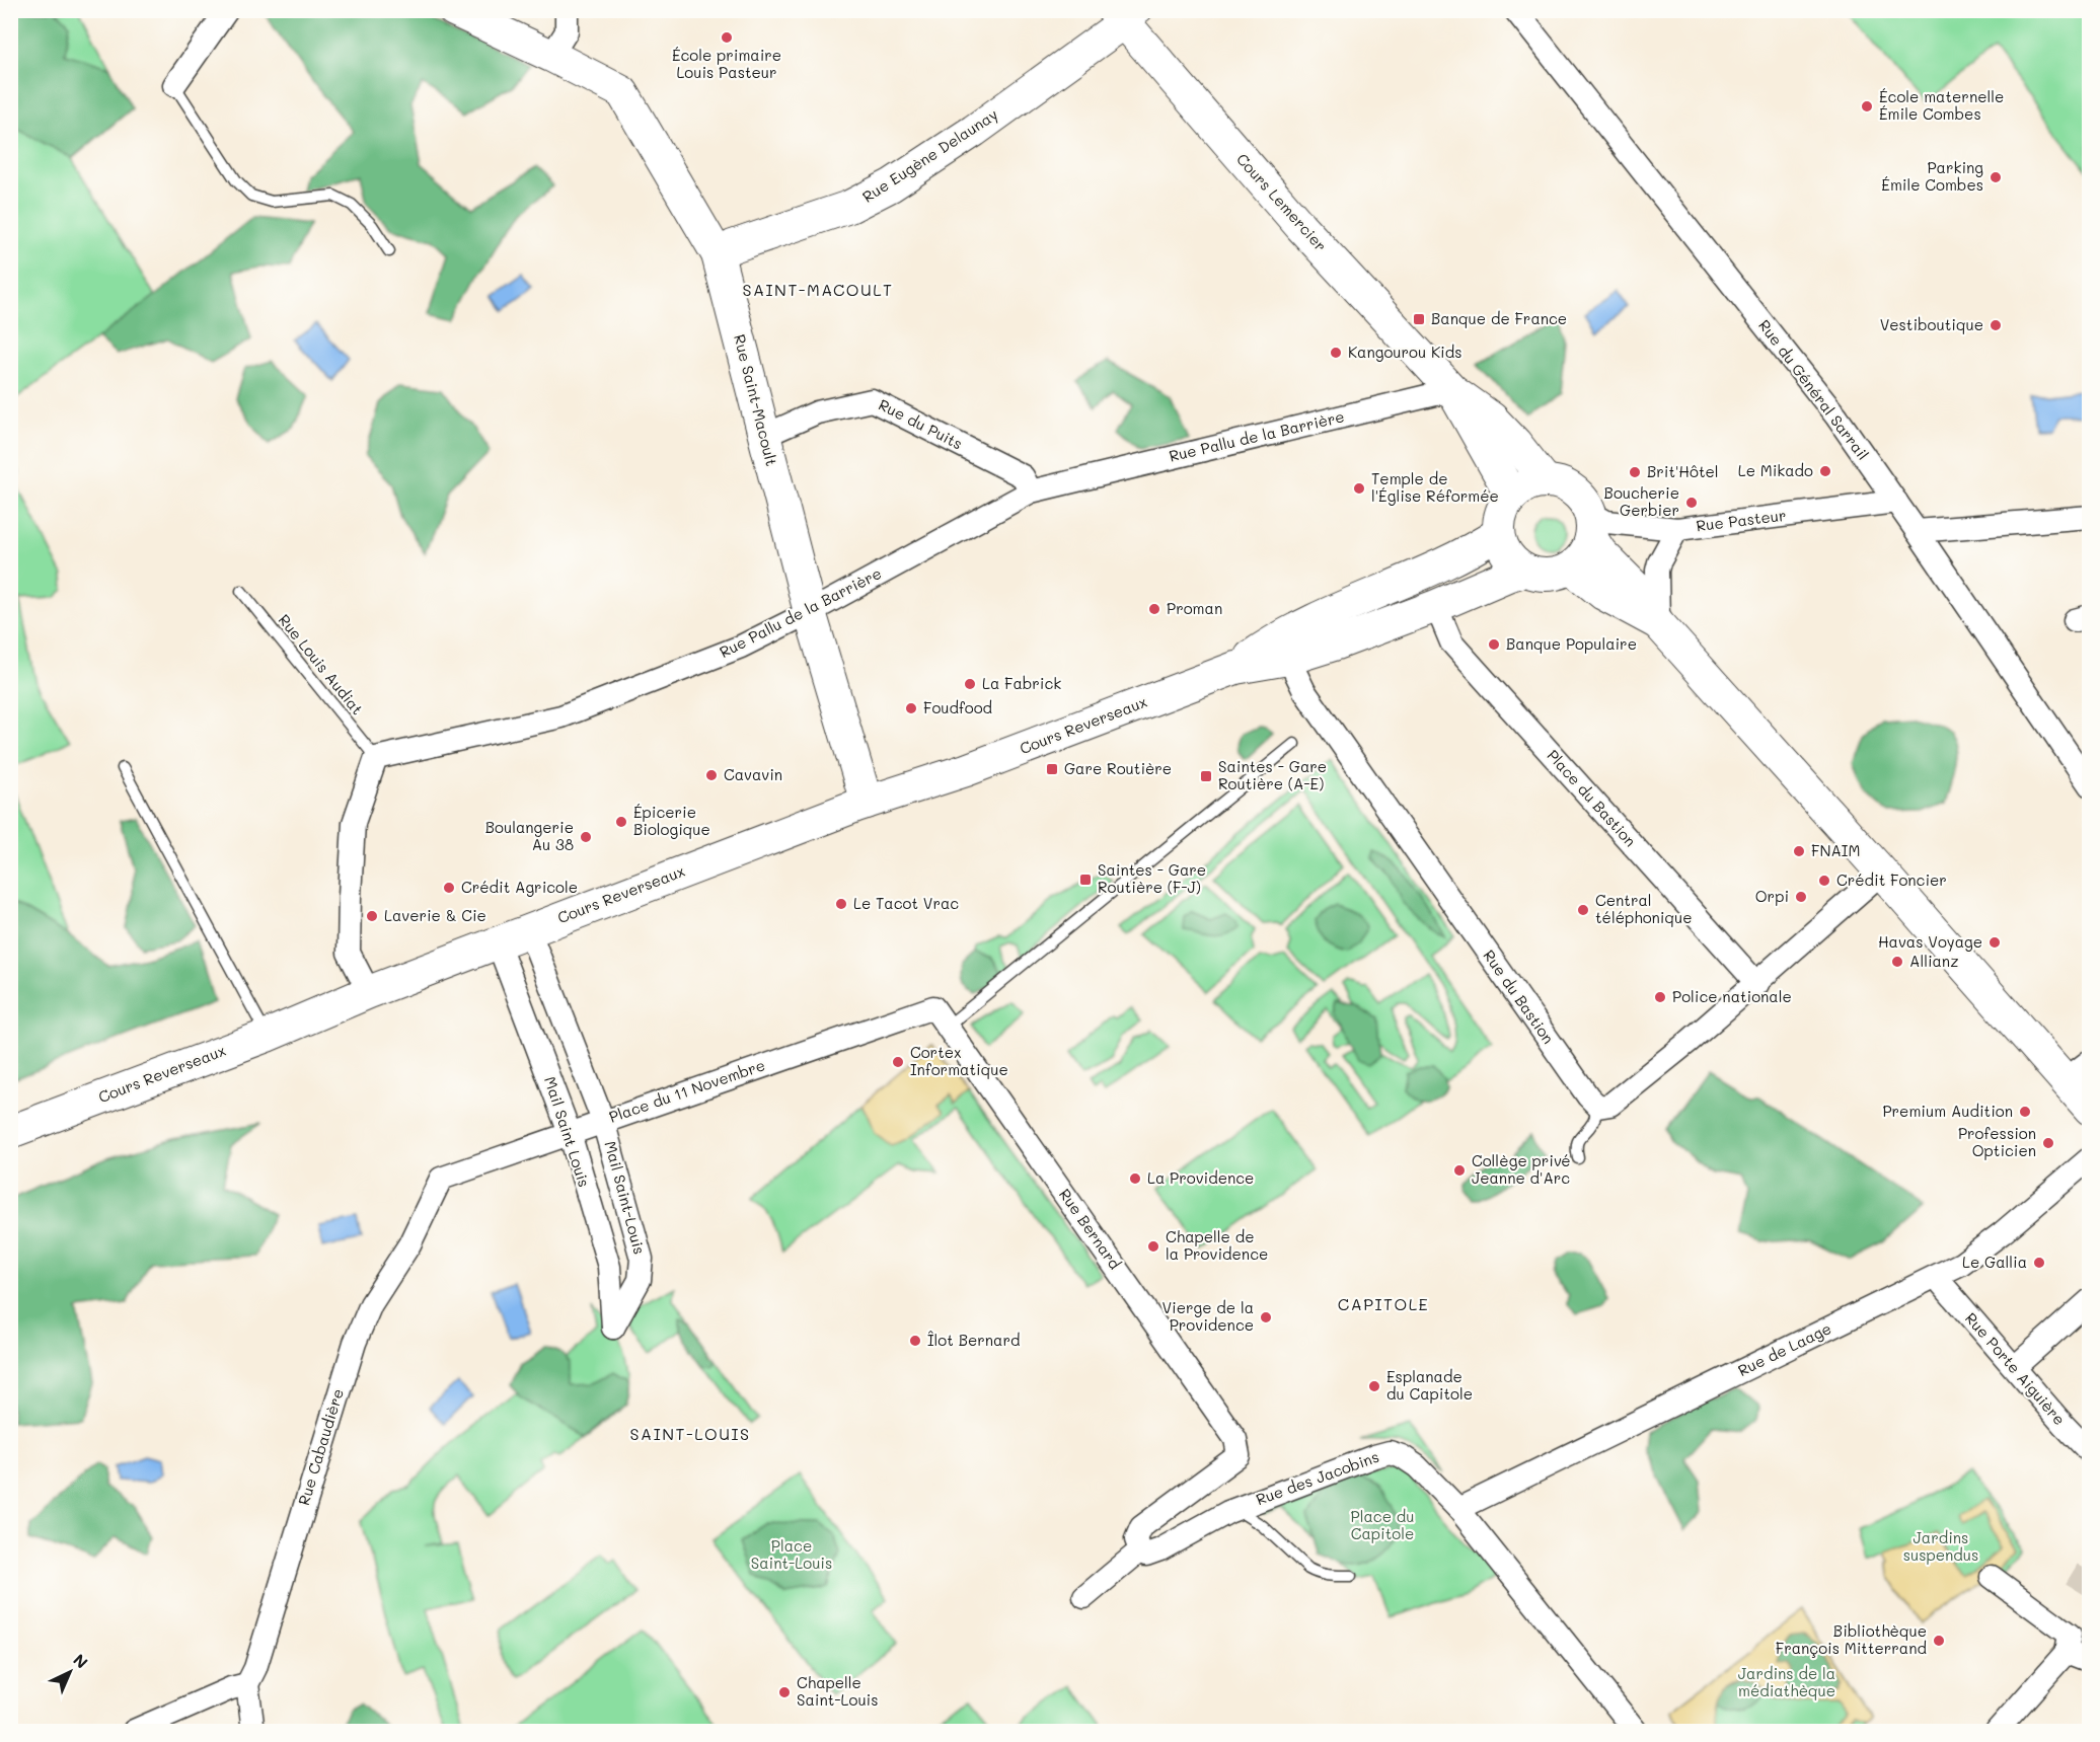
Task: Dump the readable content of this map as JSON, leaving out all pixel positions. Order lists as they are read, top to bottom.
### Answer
{
  "streets": {
    "main road": [
      "Rue Eugène Delaunay",
      "Cours Lemercier",
      "Rue Saint-Macoult",
      "Cours Reverseaux"
    ],
    "street": [
      "Rue du Général Sarrail",
      "Rue du Puits",
      "Rue Pallu de la Barrière",
      "Rue Pasteur",
      "Place du Bastion",
      "Rue du Bastion",
      "Place du 11 Novembre",
      "Mail Saint Louis",
      "Mail Saint-Louis",
      "Rue Bernard",
      "Rue de Laage",
      "Rue Porte Aiguière",
      "Rue Cabaudière",
      "Rue des Jacobins"
    ],
    "lane": ["Rue Louis Audiat"]
  },
  "crossings": [
    ["Rue Eugène Delaunay", "Cours Lemercier"],
    ["Rue Eugène Delaunay", "Rue Saint-Macoult"],
    ["Cours Lemercier", "Rue Pallu de la Barrière"],
    ["Cours Lemercier", "Rue Pasteur"],
    ["Cours Lemercier", "Cours Reverseaux"],
    ["Rue du Général Sarrail", "Rue Pasteur"],
    ["Rue Saint-Macoult", "Rue du Puits"],
    ["Rue Saint-Macoult", "Rue Pallu de la Barrière"],
    ["Rue Saint-Macoult", "Cours Reverseaux"],
    ["Rue du Puits", "Rue Pallu de la Barrière"],
    ["Rue Pallu de la Barrière", "Rue Louis Audiat"],
    ["Rue Pasteur", "Cours Reverseaux"],
    ["Cours Reverseaux", "Place du Bastion"],
    ["Cours Reverseaux", "Rue du Bastion"],
    ["Cours Reverseaux", "Mail Saint Louis"],
    ["Cours Reverseaux", "Mail Saint-Louis"],
    ["Place du 11 Novembre", "Mail Saint Louis"],
    ["Place du 11 Novembre", "Mail Saint-Louis"],
    ["Place du 11 Novembre", "Rue Bernard"],
    ["Place du 11 Novembre", "Rue Cabaudière"],
    ["Mail Saint Louis", "Mail Saint-Louis"],
    ["Rue Bernard", "Rue des Jacobins"],
    ["Rue de Laage", "Rue Porte Aiguière"],
    ["Rue de Laage", "Rue des Jacobins"]
  ],
  "districts": ["SAINT-MACOULT", "CAPITOLE", "SAINT-LOUIS"],
  "parks": [
    "Place du Capitole",
    "Jardins suspendus",
    "Place Saint-Louis",
    "Jardins de la médiathèque"
  ],
  "places": {
    "other": [
      "École primaire Louis Pasteur",
      "École maternelle Émile Combes",
      "Parking Émile Combes",
      "Vestiboutique",
      "Kangourou Kids",
      "Le Mikado",
      "Brit'Hôtel",
      "Temple de l'Église Réformée",
      "Boucherie Gerbier",
      "Proman",
      "Banque Populaire",
      "La Fabrick",
      "Foudfood",
      "Cavavin",
      "Épicerie Biologique",
      "Boulangerie Au 38",
      "FNAIM",
      "Crédit Foncier",
      "Crédit Agricole",
      "Orpi",
      "Le Tacot Vrac",
      "Central téléphonique",
      "Laverie & Cie",
      "Havas Voyage",
      "Allianz",
      "Police nationale",
      "Cortex Informatique",
      "Premium Audition",
      "Profession Opticien",
      "Collège privé Jeanne d'Arc",
      "La Providence",
      "Chapelle de la Providence",
      "Le Gallia",
      "Vierge de la Providence",
      "Îlot Bernard",
      "Esplanade du Capitole",
      "Bibliothèque François Mitterrand",
      "Chapelle Saint-Louis"
    ],
    "transit": [
      "Banque de France",
      "Gare Routière",
      "Saintes - Gare Routière (A-E)",
      "Saintes - Gare Routière (F-J)"
    ]
  },
  "north": "top right"
}
